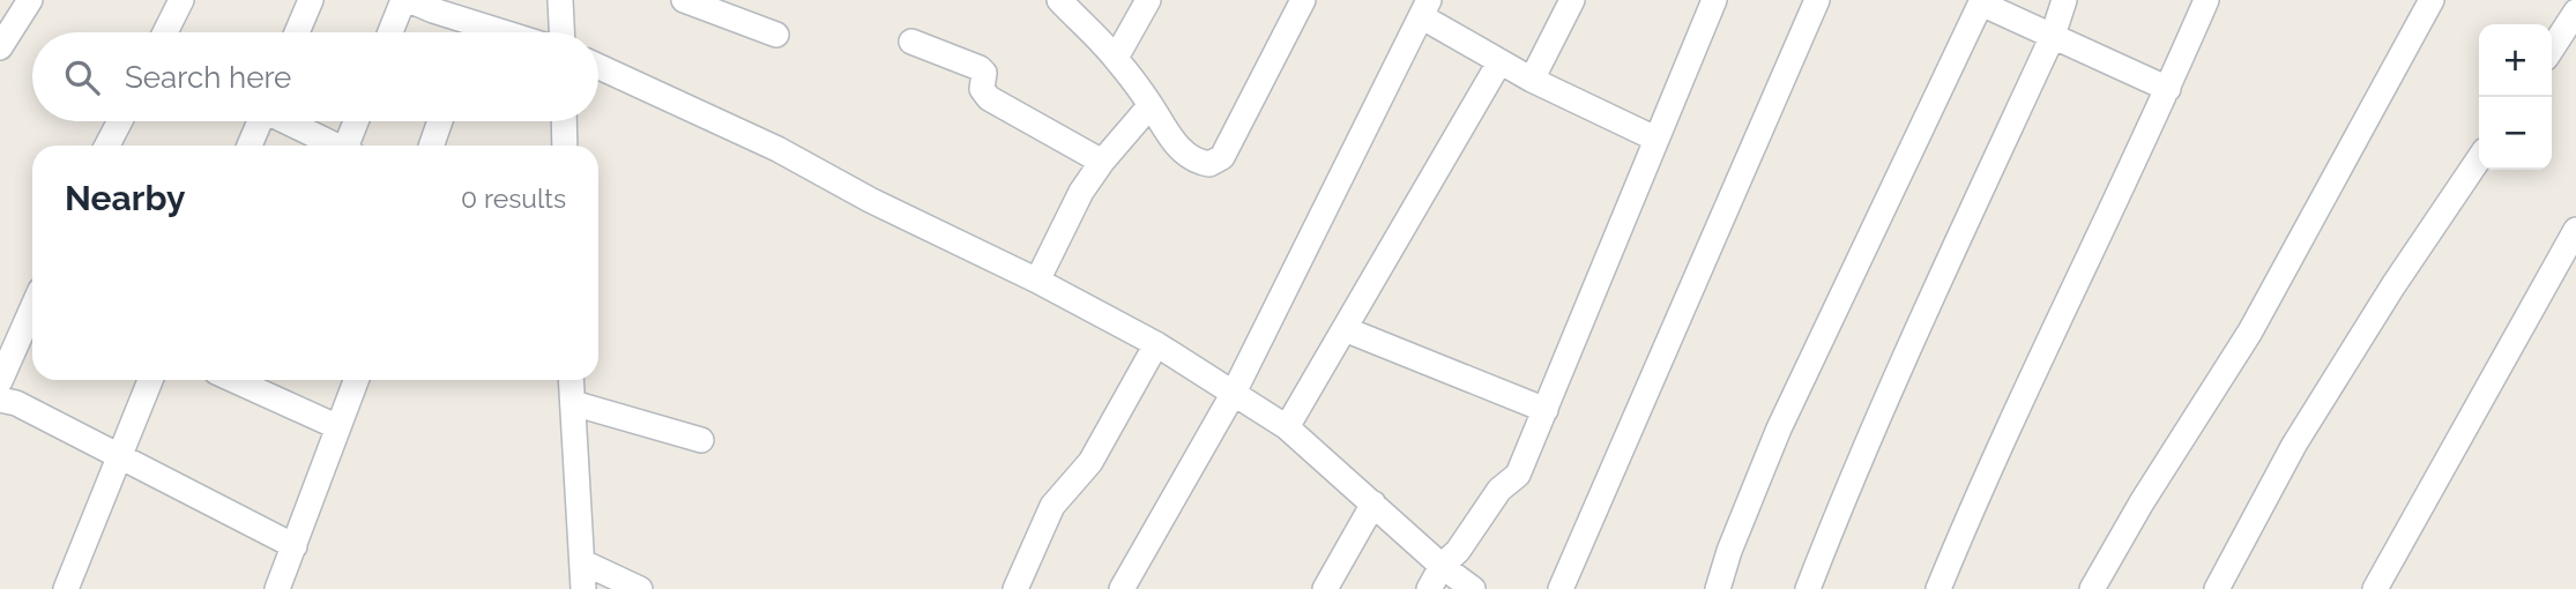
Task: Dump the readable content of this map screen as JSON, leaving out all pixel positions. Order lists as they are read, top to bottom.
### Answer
{
  "page": {
    "map_buttons": ["+", "−"],
    "search": "Search here",
    "heading": ["Nearby", "0 results"]
  }
}
